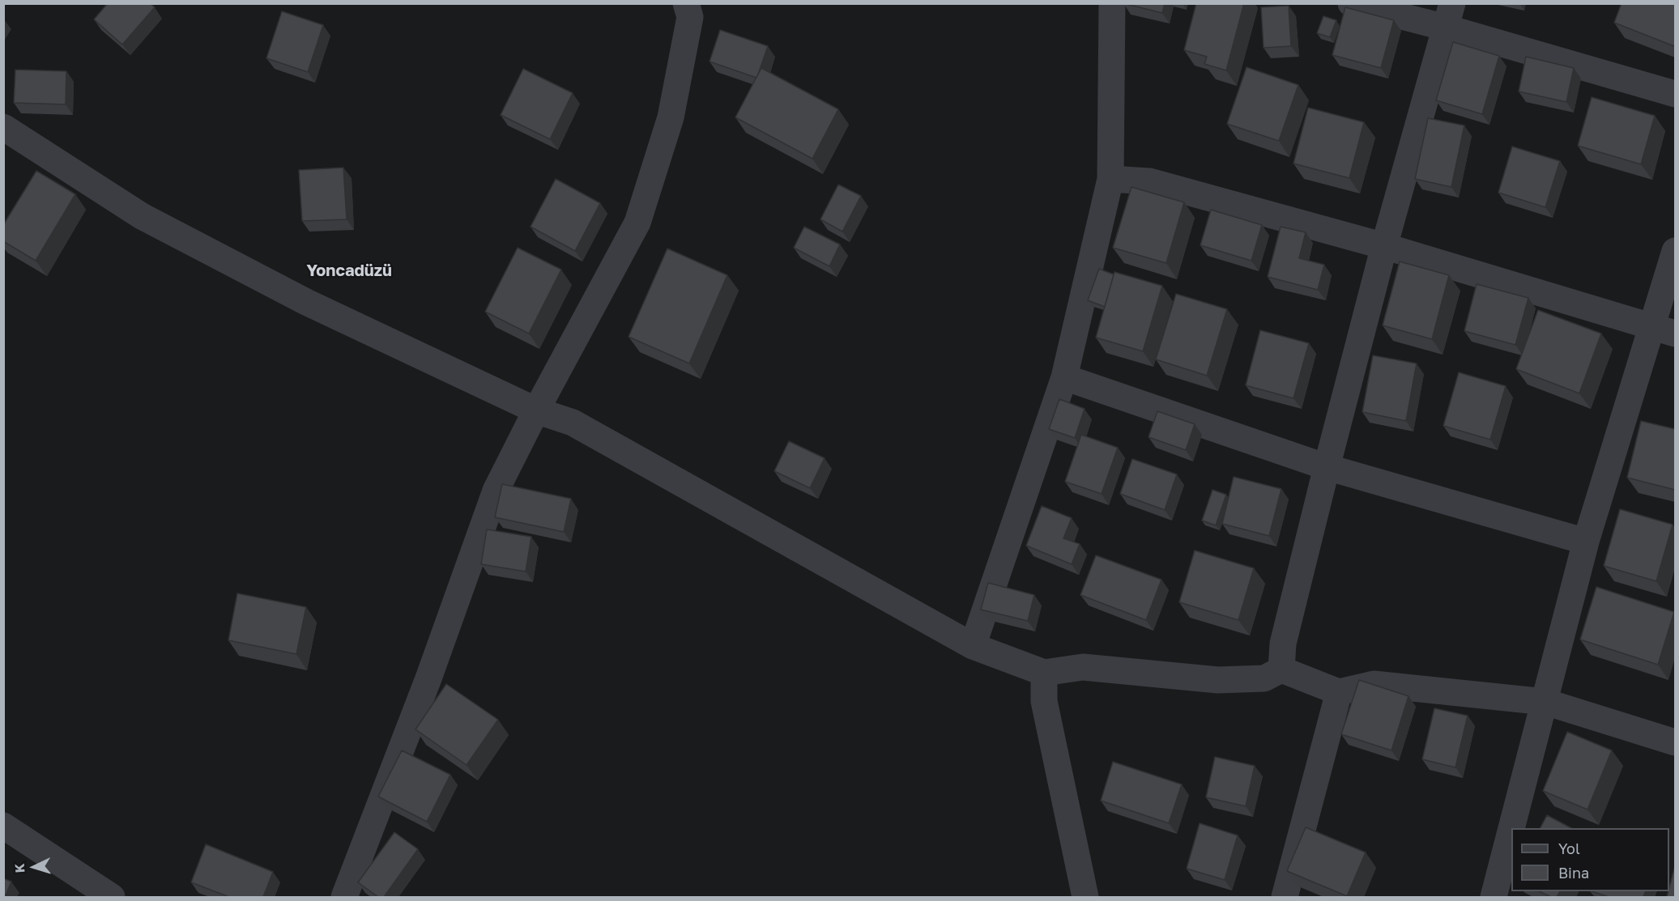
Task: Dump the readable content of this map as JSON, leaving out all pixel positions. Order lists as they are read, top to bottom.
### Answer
{
  "districts": ["Yoncadüzü"],
  "legend": ["Yol", "Bina"],
  "north": "left"
}
